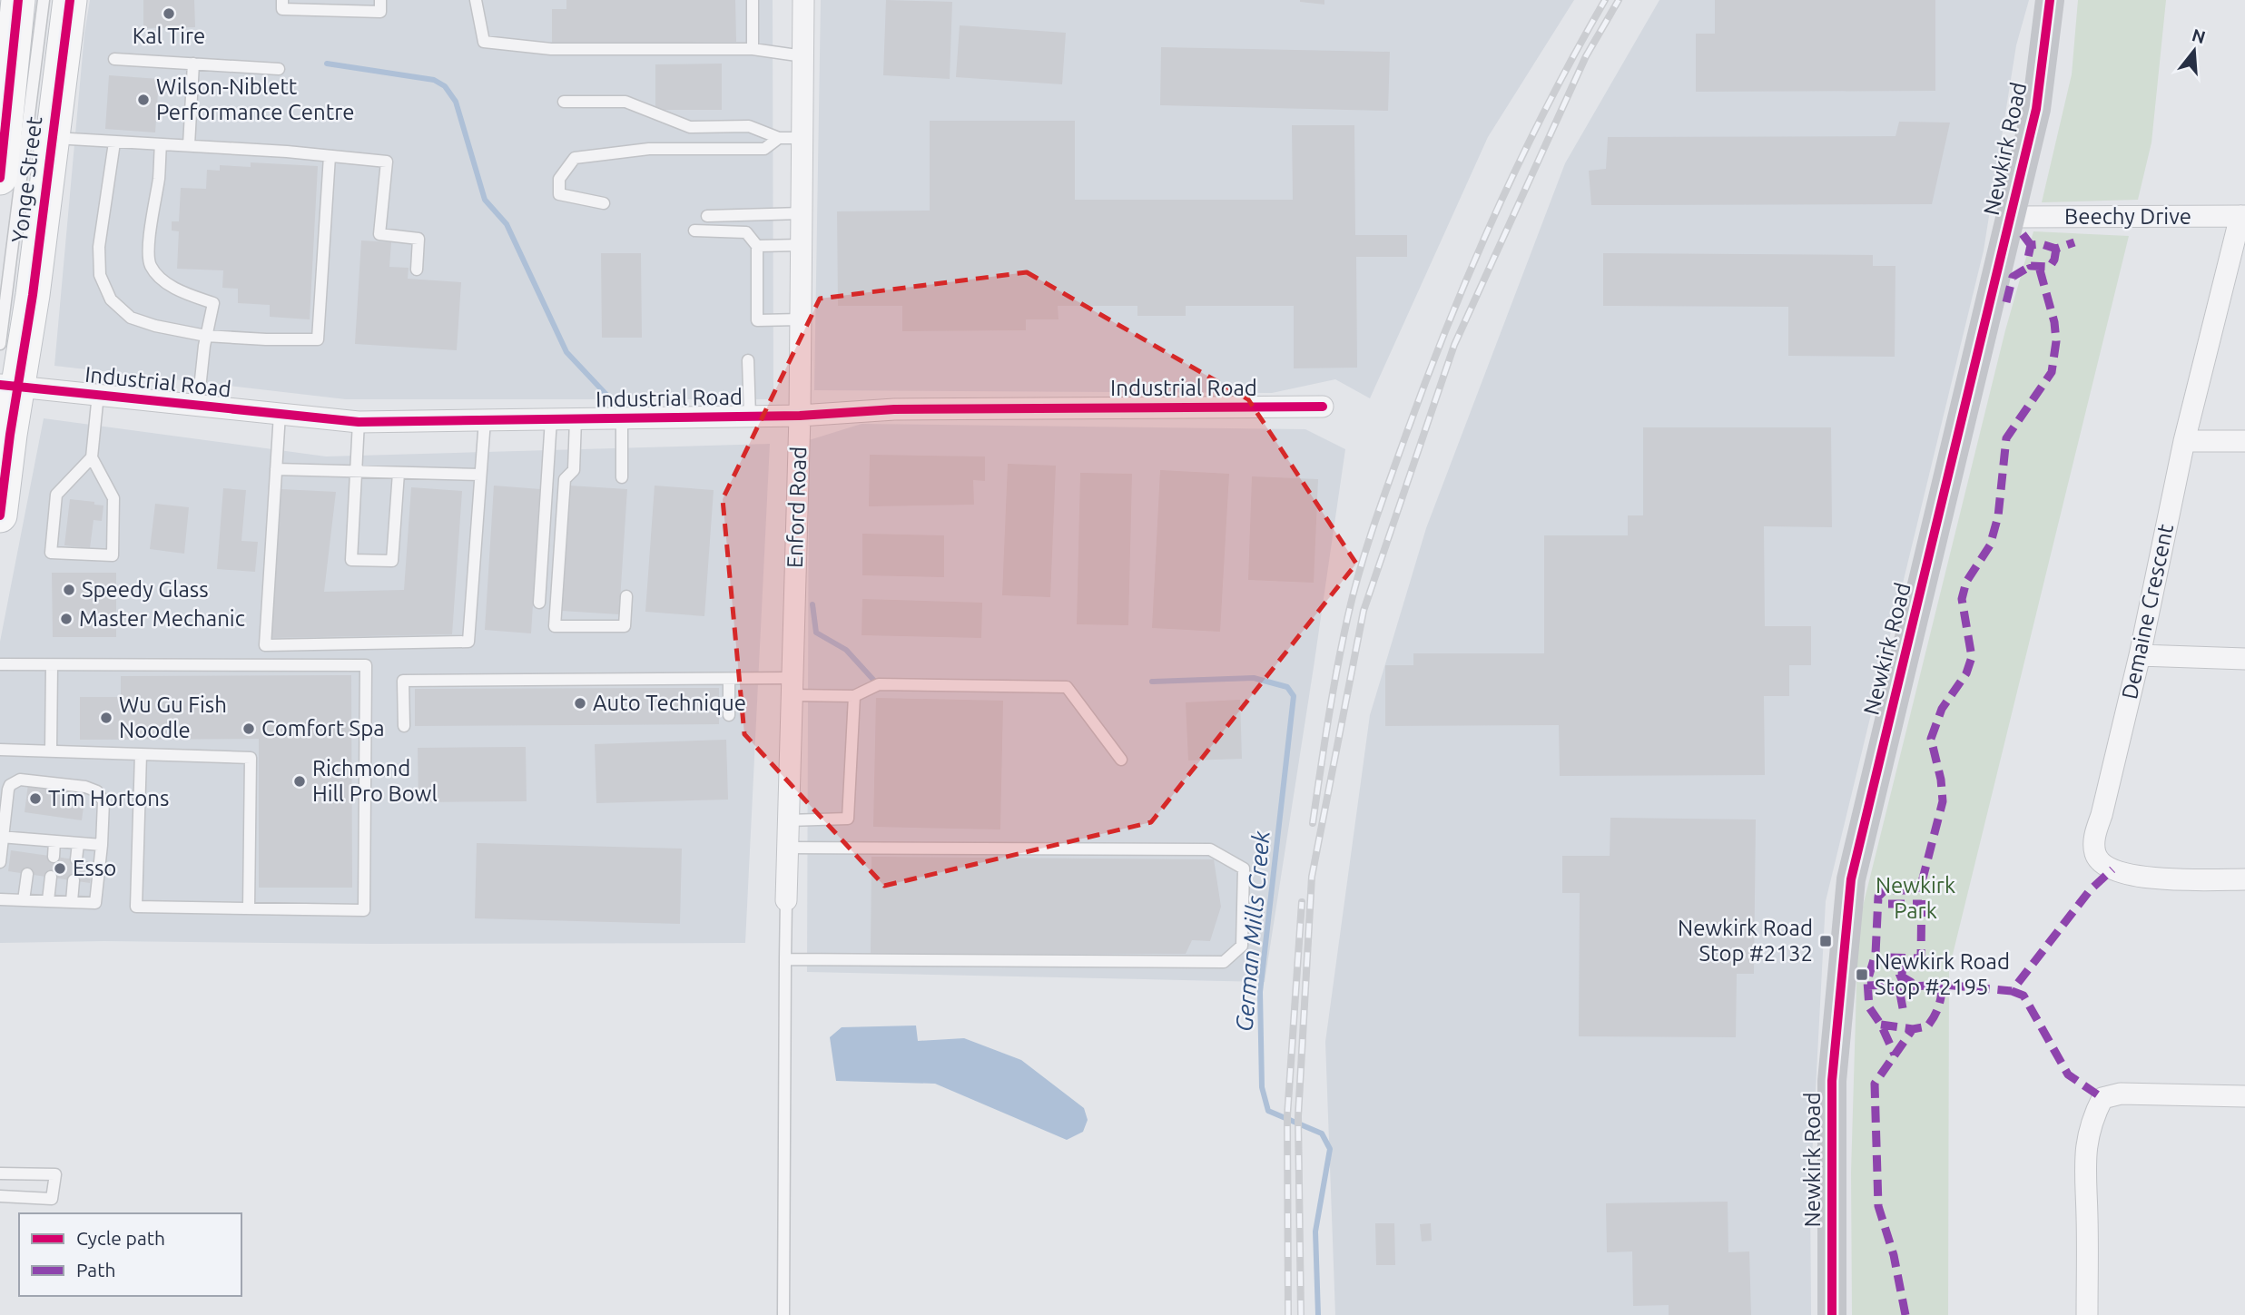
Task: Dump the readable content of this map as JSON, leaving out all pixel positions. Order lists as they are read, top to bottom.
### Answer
{
  "streets": {
    "main road": ["Yonge Street"],
    "street": [
      "Newkirk Road",
      "Beechy Drive",
      "Industrial Road",
      "Enford Road",
      "Demaine Crescent"
    ]
  },
  "crossings": [
    ["Newkirk Road", "Beechy Drive"],
    ["Yonge Street", "Industrial Road"],
    ["Beechy Drive", "Demaine Crescent"],
    ["Industrial Road", "Enford Road"]
  ],
  "water": ["German Mills Creek"],
  "parks": ["Newkirk Park"],
  "places": {
    "other": [
      "Kal Tire",
      "Wilson-Niblett Performance Centre",
      "Speedy Glass",
      "Master Mechanic",
      "Auto Technique",
      "Wu Gu Fish Noodle",
      "Comfort Spa",
      "Richmond Hill Pro Bowl",
      "Tim Hortons",
      "Esso"
    ],
    "transit": ["Newkirk Road Stop #2132", "Newkirk Road Stop #2195"]
  },
  "legend": ["Cycle path", "Path"],
  "north": "top"
}
